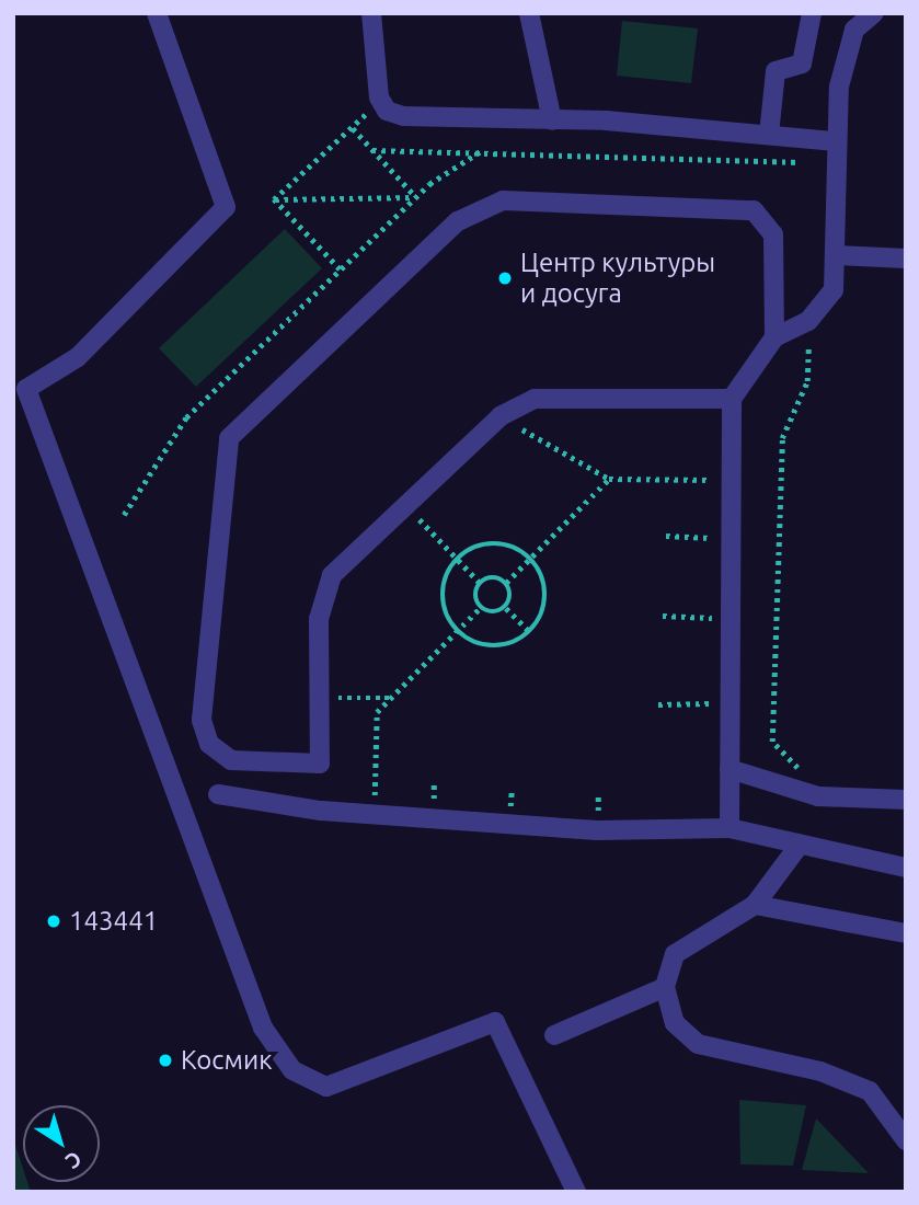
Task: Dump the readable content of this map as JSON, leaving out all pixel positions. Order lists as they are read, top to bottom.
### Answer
{
  "places": ["Центр культуры и досуга", "143441", "Космик"],
  "north": "bottom right"
}
